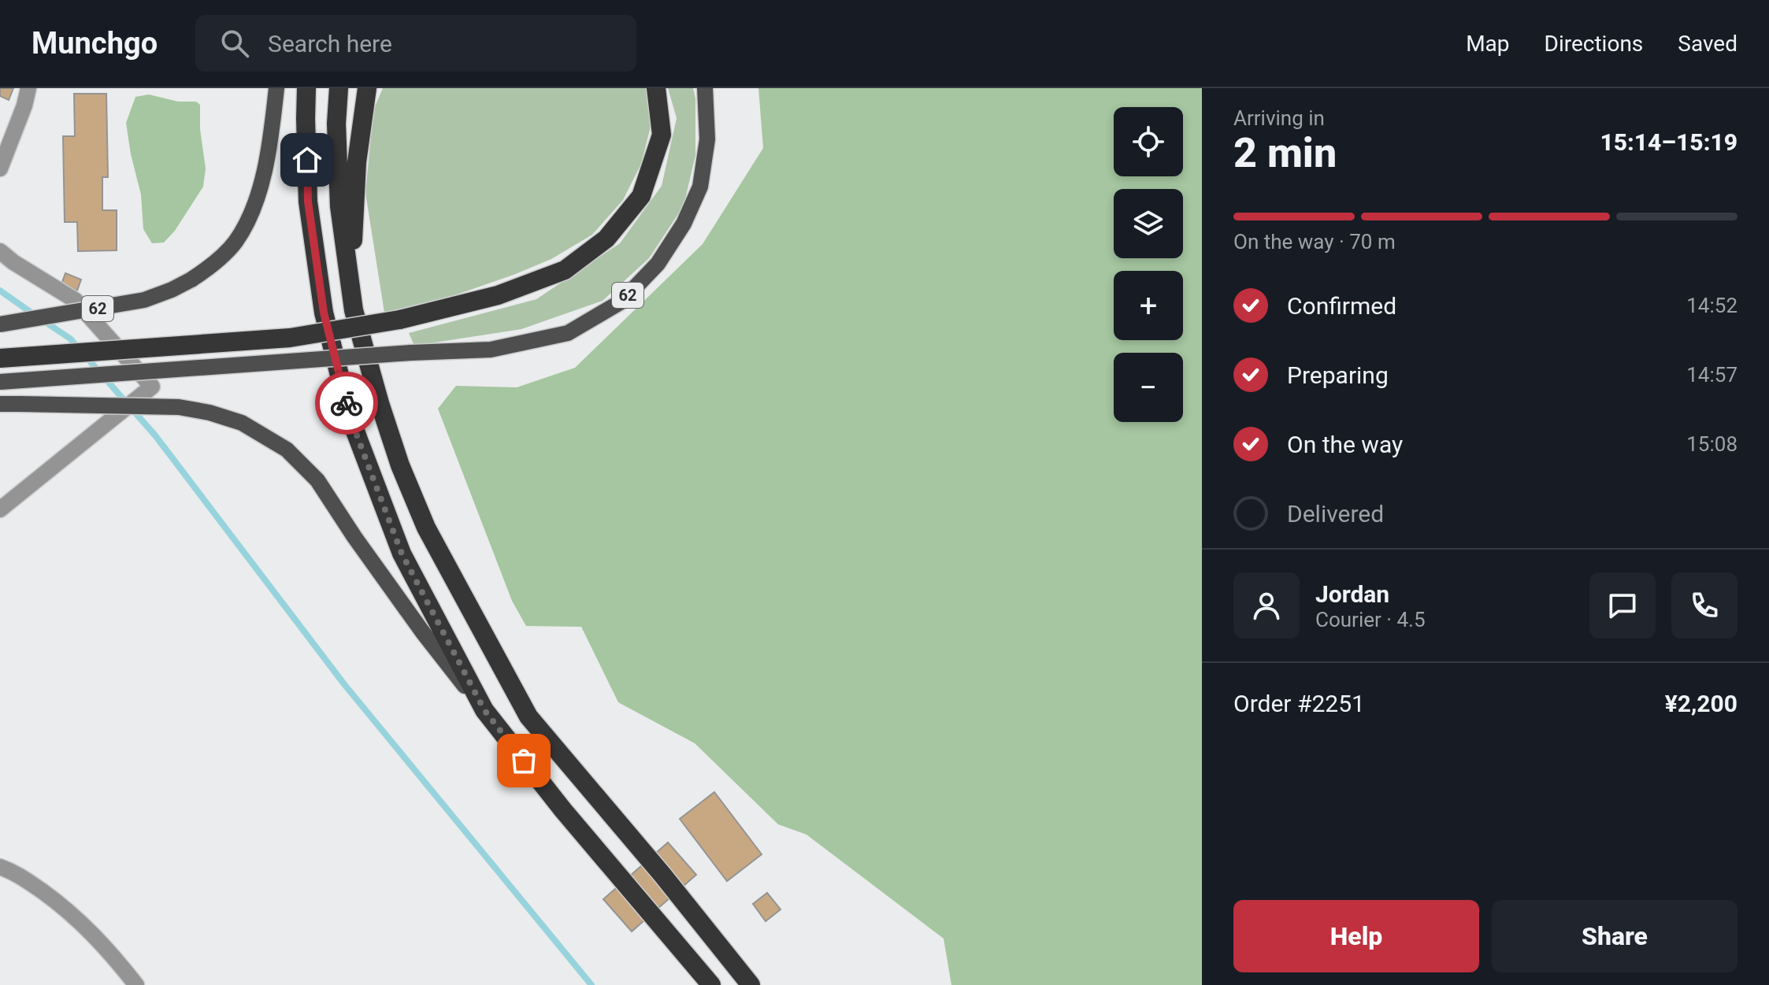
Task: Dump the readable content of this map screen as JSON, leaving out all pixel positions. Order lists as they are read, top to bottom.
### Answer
{
  "streets": {
    "main road": ["62"]
  },
  "page": {
    "header": "Munchgo",
    "search": "Search here",
    "nav": ["Map", "Directions", "Saved"],
    "heading": ["2 min", "Arriving in", "15:14–15:19"],
    "panel": [
      "Jordan",
      "Courier · 4.5",
      "Order #2251",
      "¥2,200"
    ],
    "map_buttons": ["+", "−"],
    "bar": "On the way · 70 m",
    "list": [
      ["Confirmed", "14:52"],
      ["Preparing", "14:57"],
      ["On the way", "15:08"],
      "Delivered"
    ],
    "buttons": ["Help", "Share"]
  }
}
